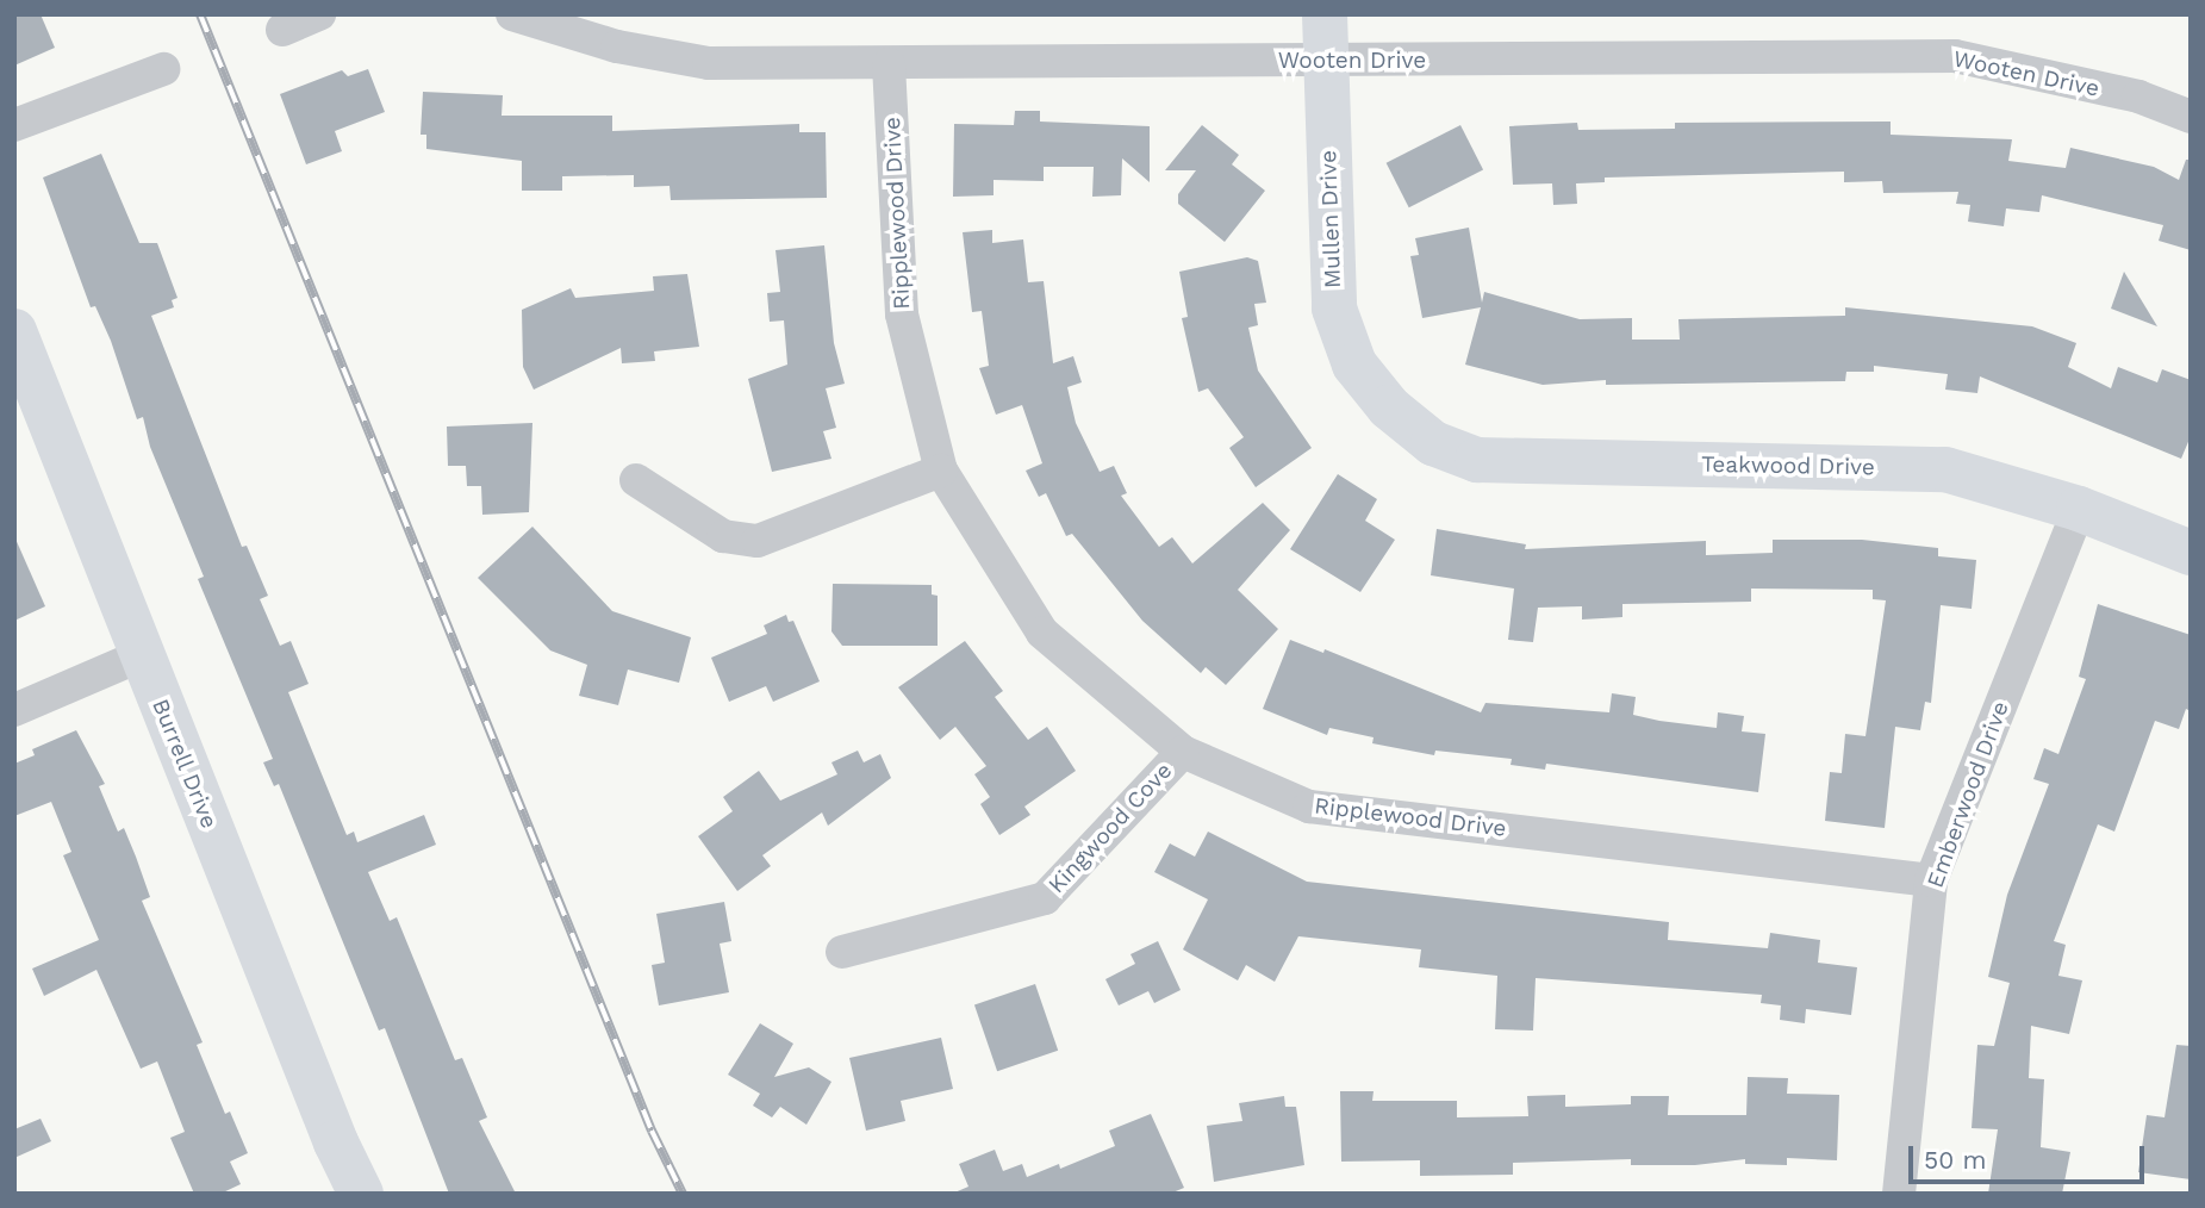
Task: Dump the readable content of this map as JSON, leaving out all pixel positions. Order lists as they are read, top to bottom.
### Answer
{
  "streets": {
    "street": [
      "Wooten Drive",
      "Ripplewood Drive",
      "Mullen Drive",
      "Teakwood Drive",
      "Burrell Drive",
      "Emberwood Drive",
      "Kingwood Cove"
    ]
  },
  "crossings": [
    ["Wooten Drive", "Ripplewood Drive"],
    ["Wooten Drive", "Mullen Drive"],
    ["Ripplewood Drive", "Emberwood Drive"],
    ["Ripplewood Drive", "Kingwood Cove"],
    ["Mullen Drive", "Teakwood Drive"],
    ["Teakwood Drive", "Emberwood Drive"]
  ],
  "scale_bar": "50 m"
}
